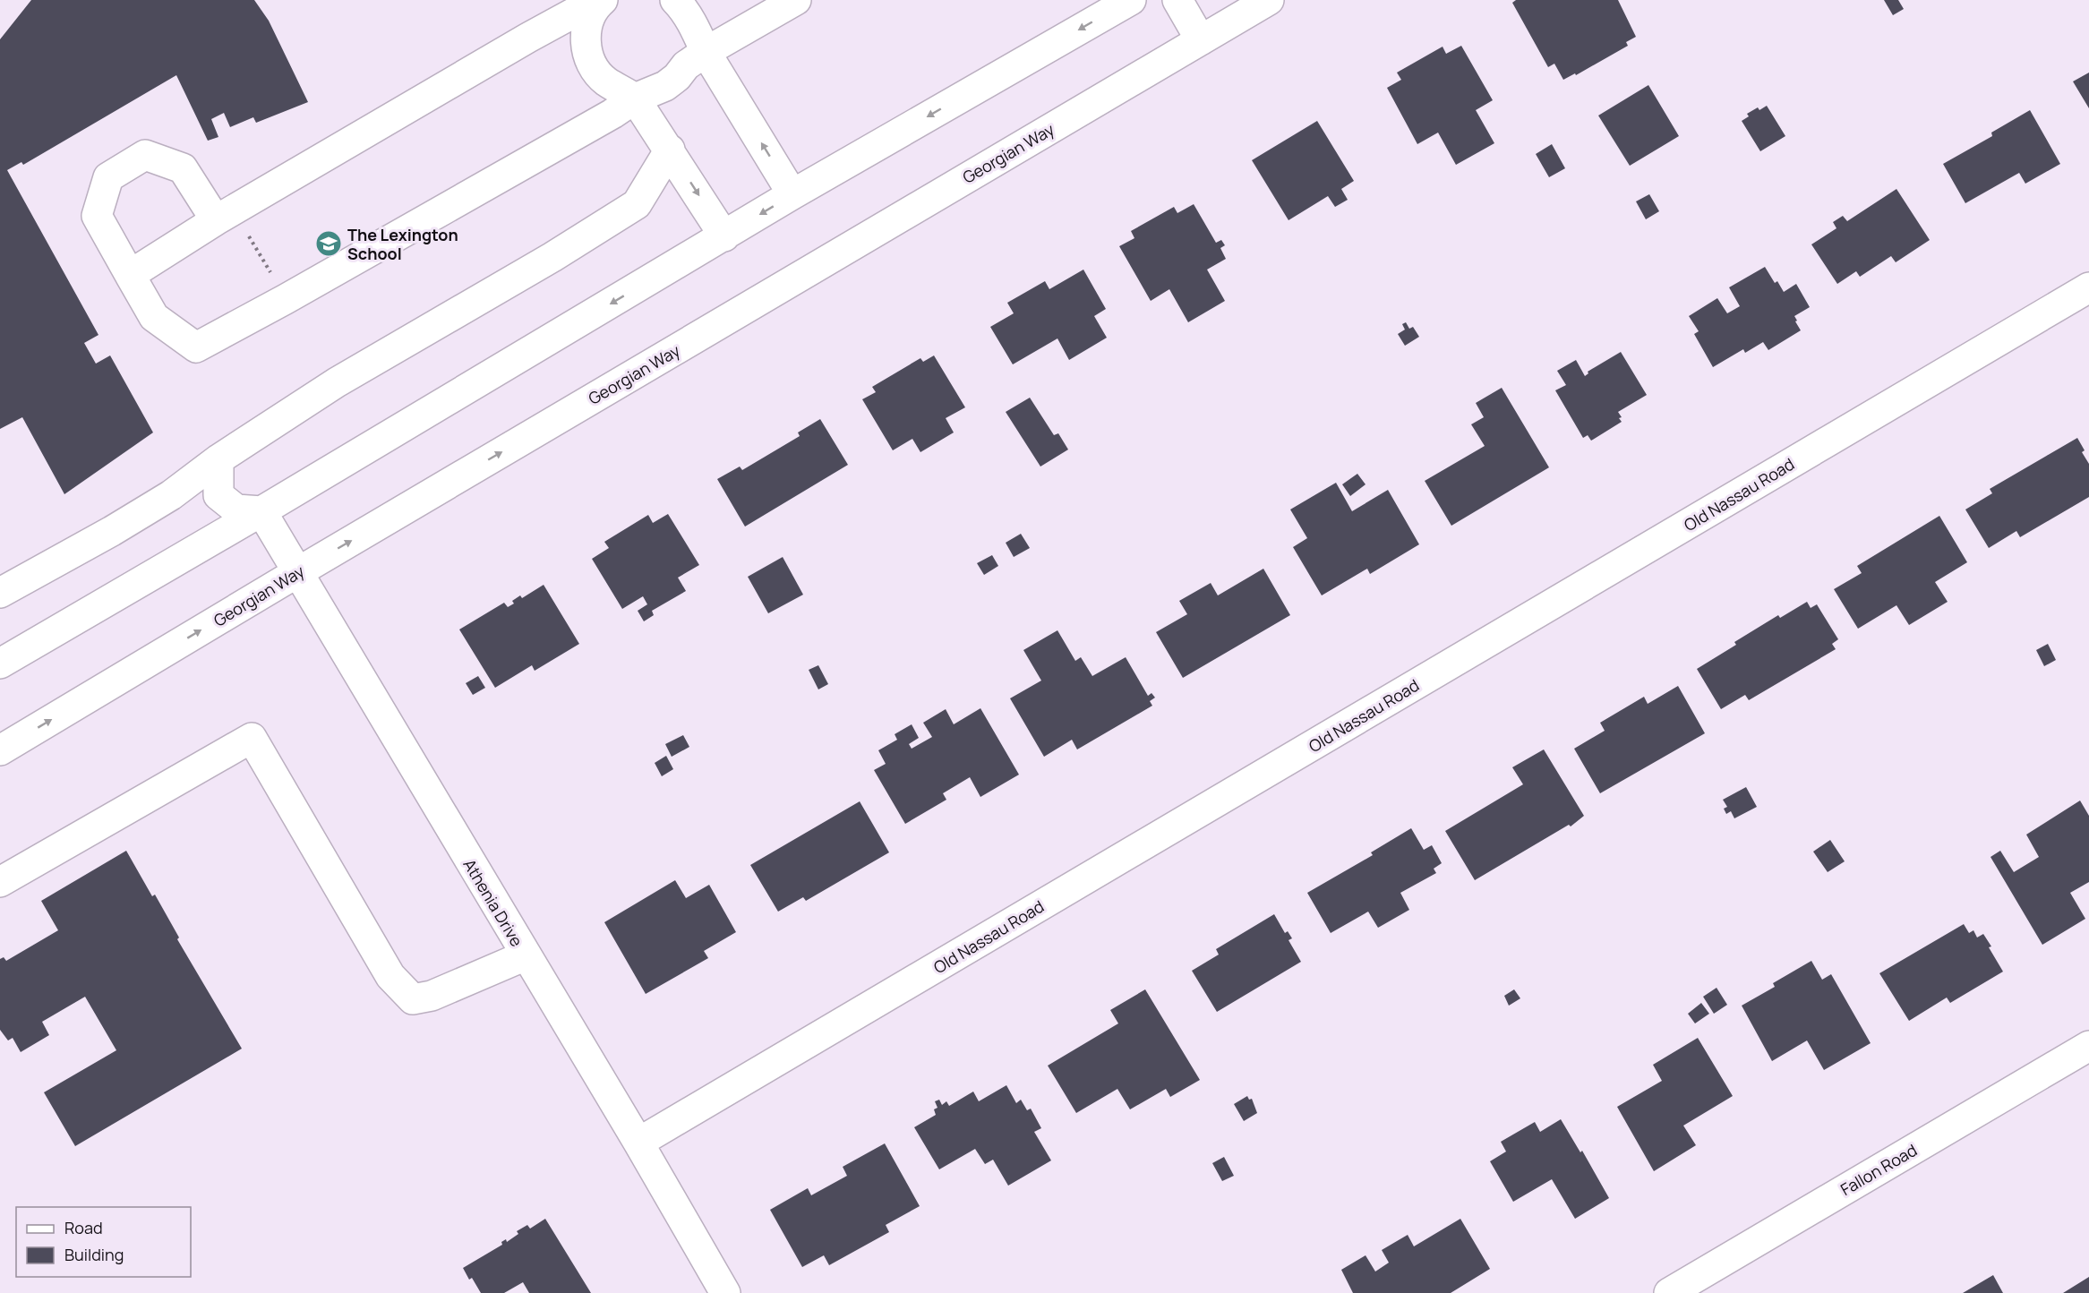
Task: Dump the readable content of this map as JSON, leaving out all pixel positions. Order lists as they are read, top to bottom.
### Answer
{
  "streets": {
    "street": [
      "Georgian Way",
      "Old Nassau Road",
      "Athenia Drive",
      "Fallon Road"
    ]
  },
  "crossings": [
    ["Georgian Way", "Athenia Drive"],
    ["Old Nassau Road", "Athenia Drive"]
  ],
  "places": {
    "school or university": ["The Lexington School"]
  },
  "legend": ["Road", "Building"]
}
